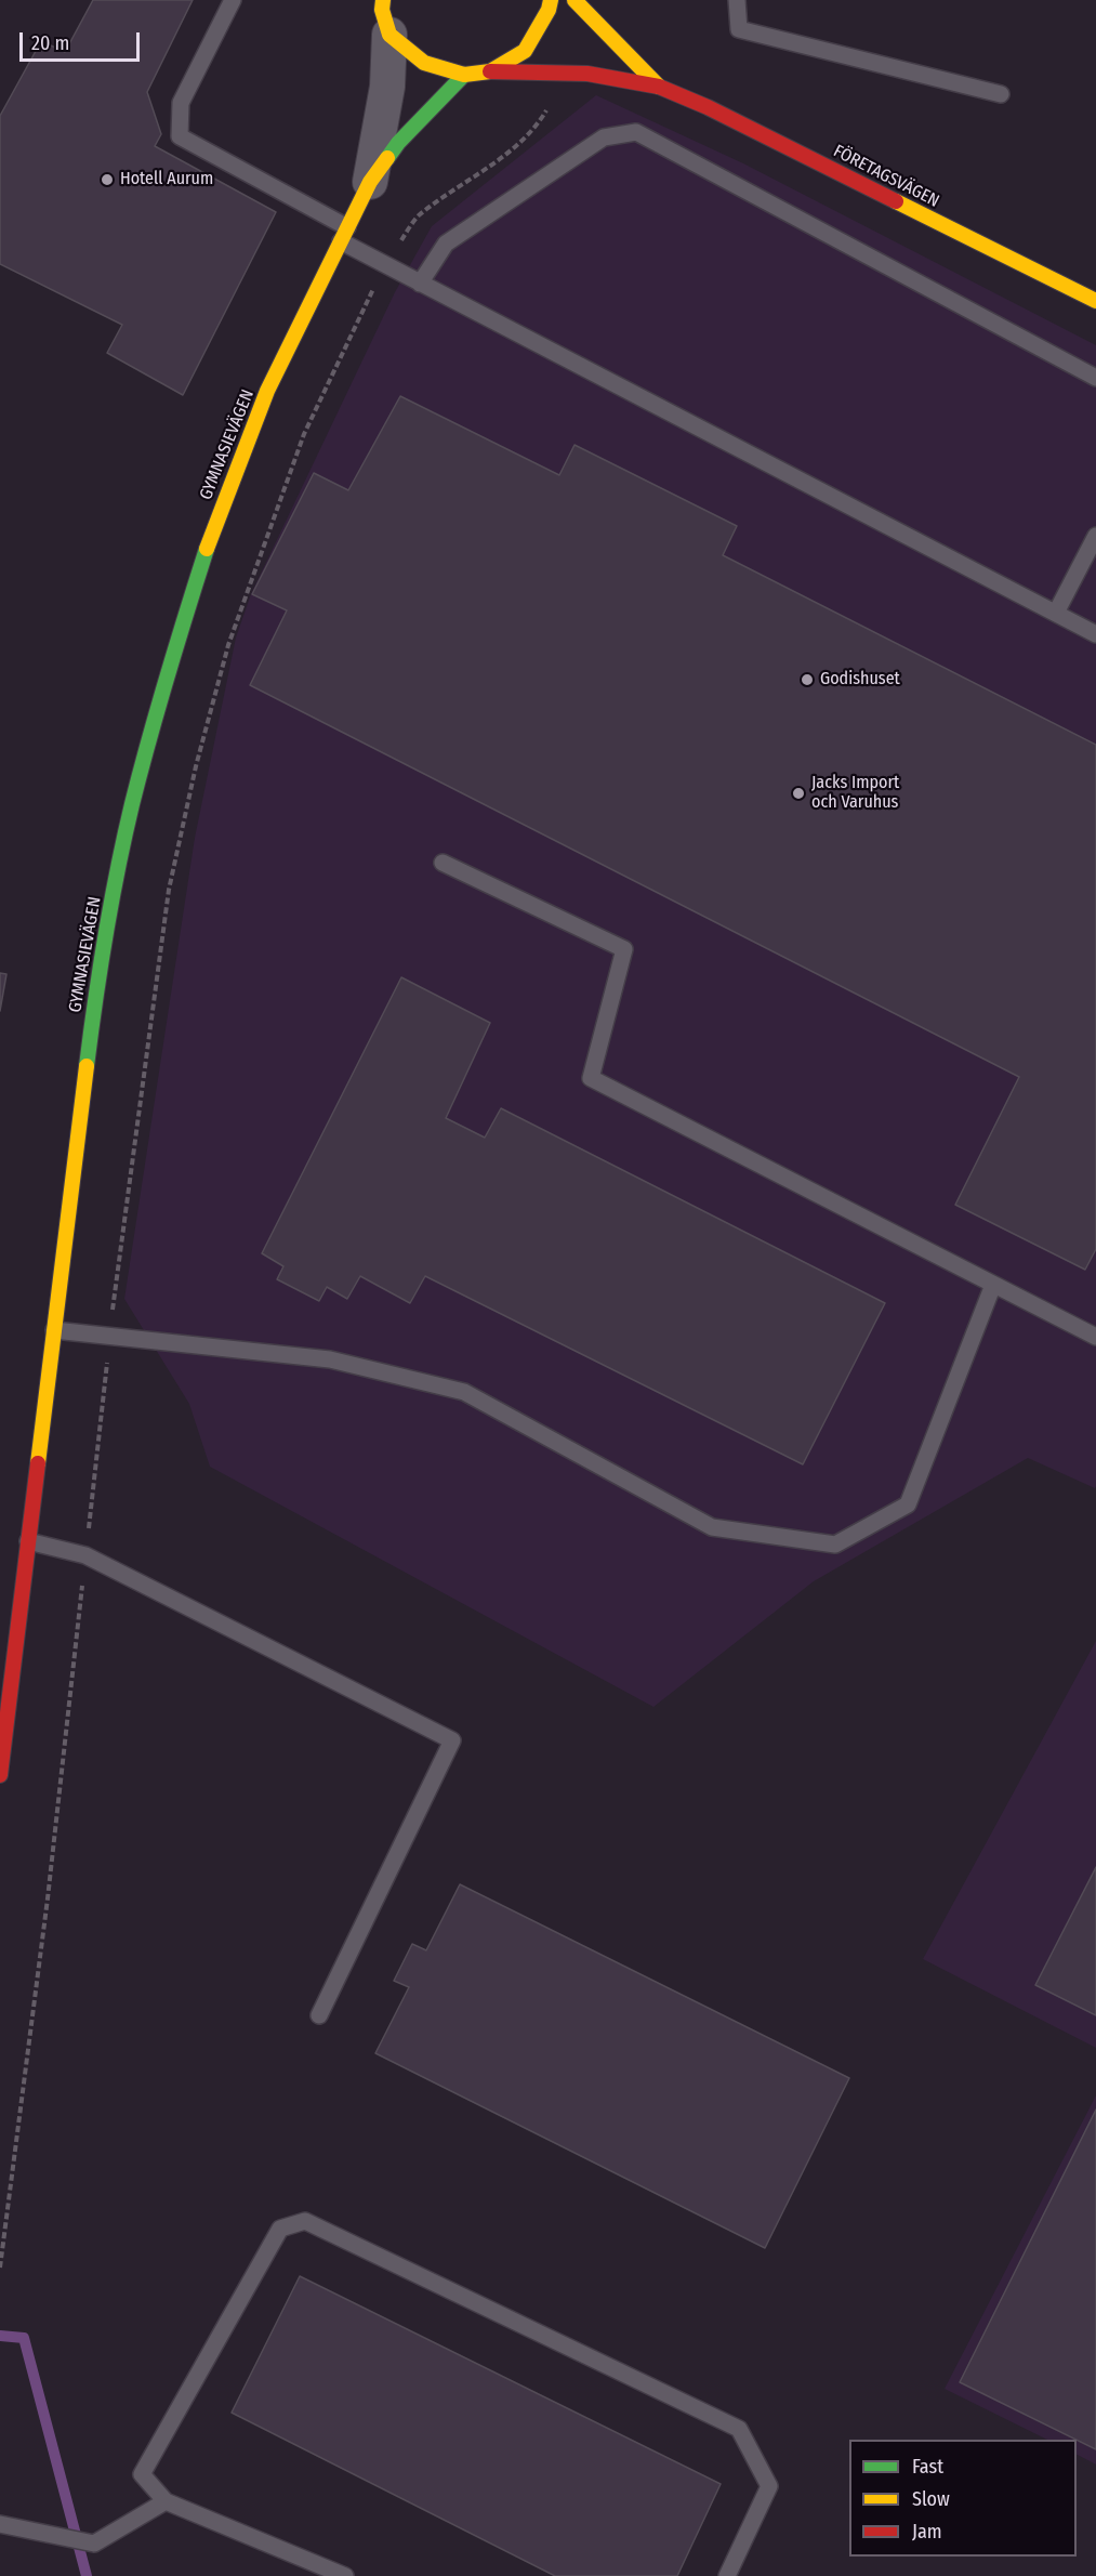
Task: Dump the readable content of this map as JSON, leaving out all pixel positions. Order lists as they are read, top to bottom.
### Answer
{
  "streets": {
    "street": ["FÖRETAGSVÄGEN", "GYMNASIEVÄGEN"]
  },
  "crossings": [
    ["FÖRETAGSVÄGEN", "GYMNASIEVÄGEN"]
  ],
  "places": ["Hotell Aurum", "Godishuset", "Jacks Import och Varuhus"],
  "legend": ["Fast", "Slow", "Jam"],
  "scale_bar": "20 m"
}
